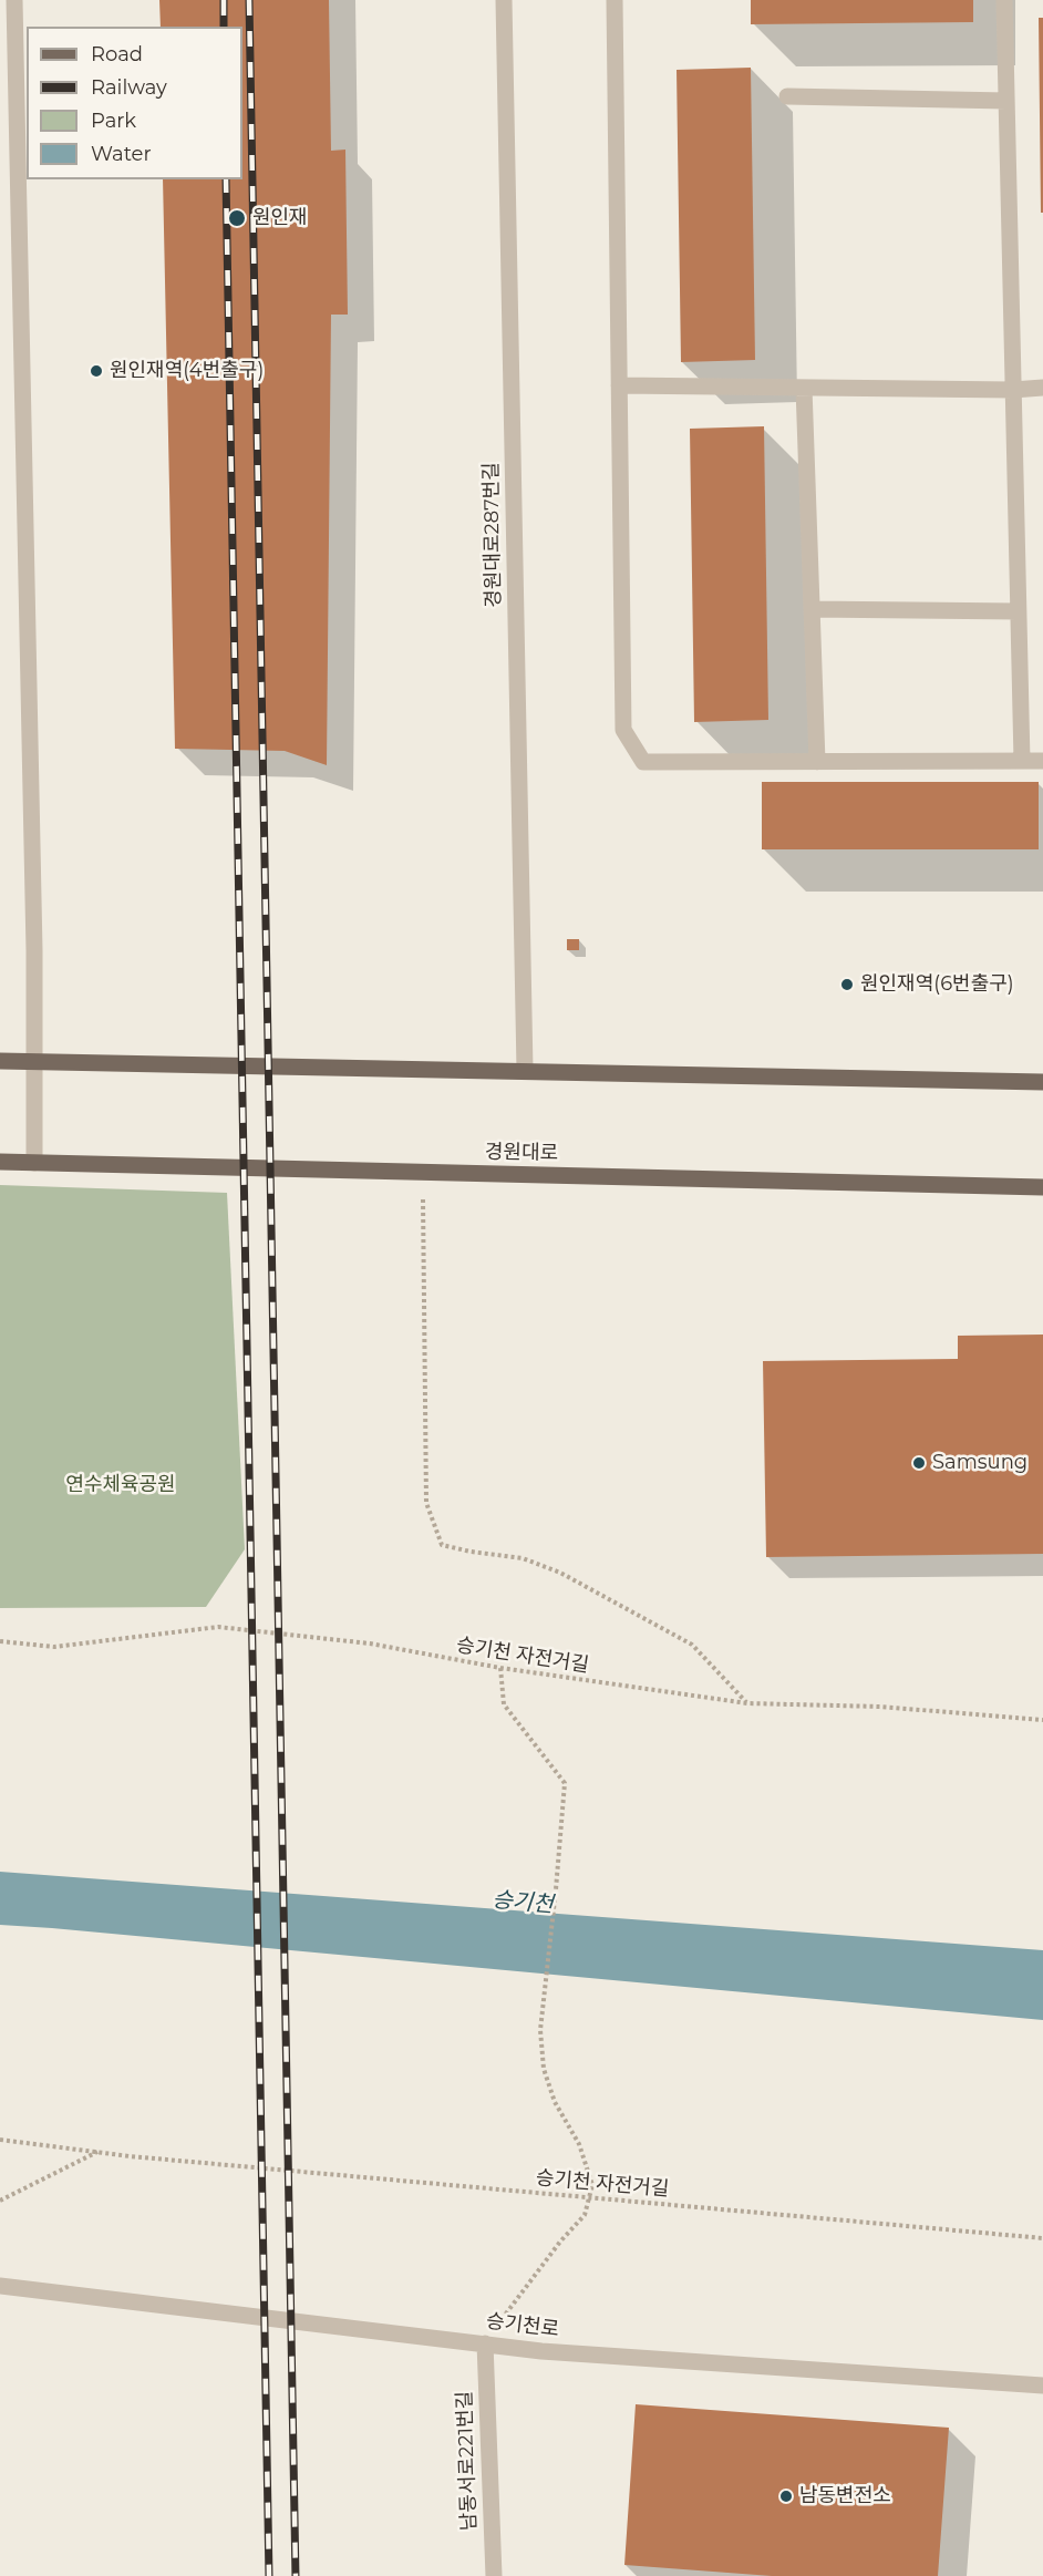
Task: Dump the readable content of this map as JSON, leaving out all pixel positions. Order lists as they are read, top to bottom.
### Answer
{
  "streets": {
    "main road": ["경원대로"],
    "street": ["경원대로287번길", "승기천로", "남동서로221번길"],
    "path": ["승기천 자전거길"]
  },
  "crossings": [
    ["승기천로", "남동서로221번길"]
  ],
  "water": ["승기천"],
  "parks": ["연수체육공원"],
  "places": [
    "원인재",
    "원인재역(4번출구)",
    "원인재역(6번출구)",
    "Samsung",
    "남동변전소"
  ],
  "legend": [
    "Road",
    "Railway",
    "Park",
    "Water"
  ]
}
